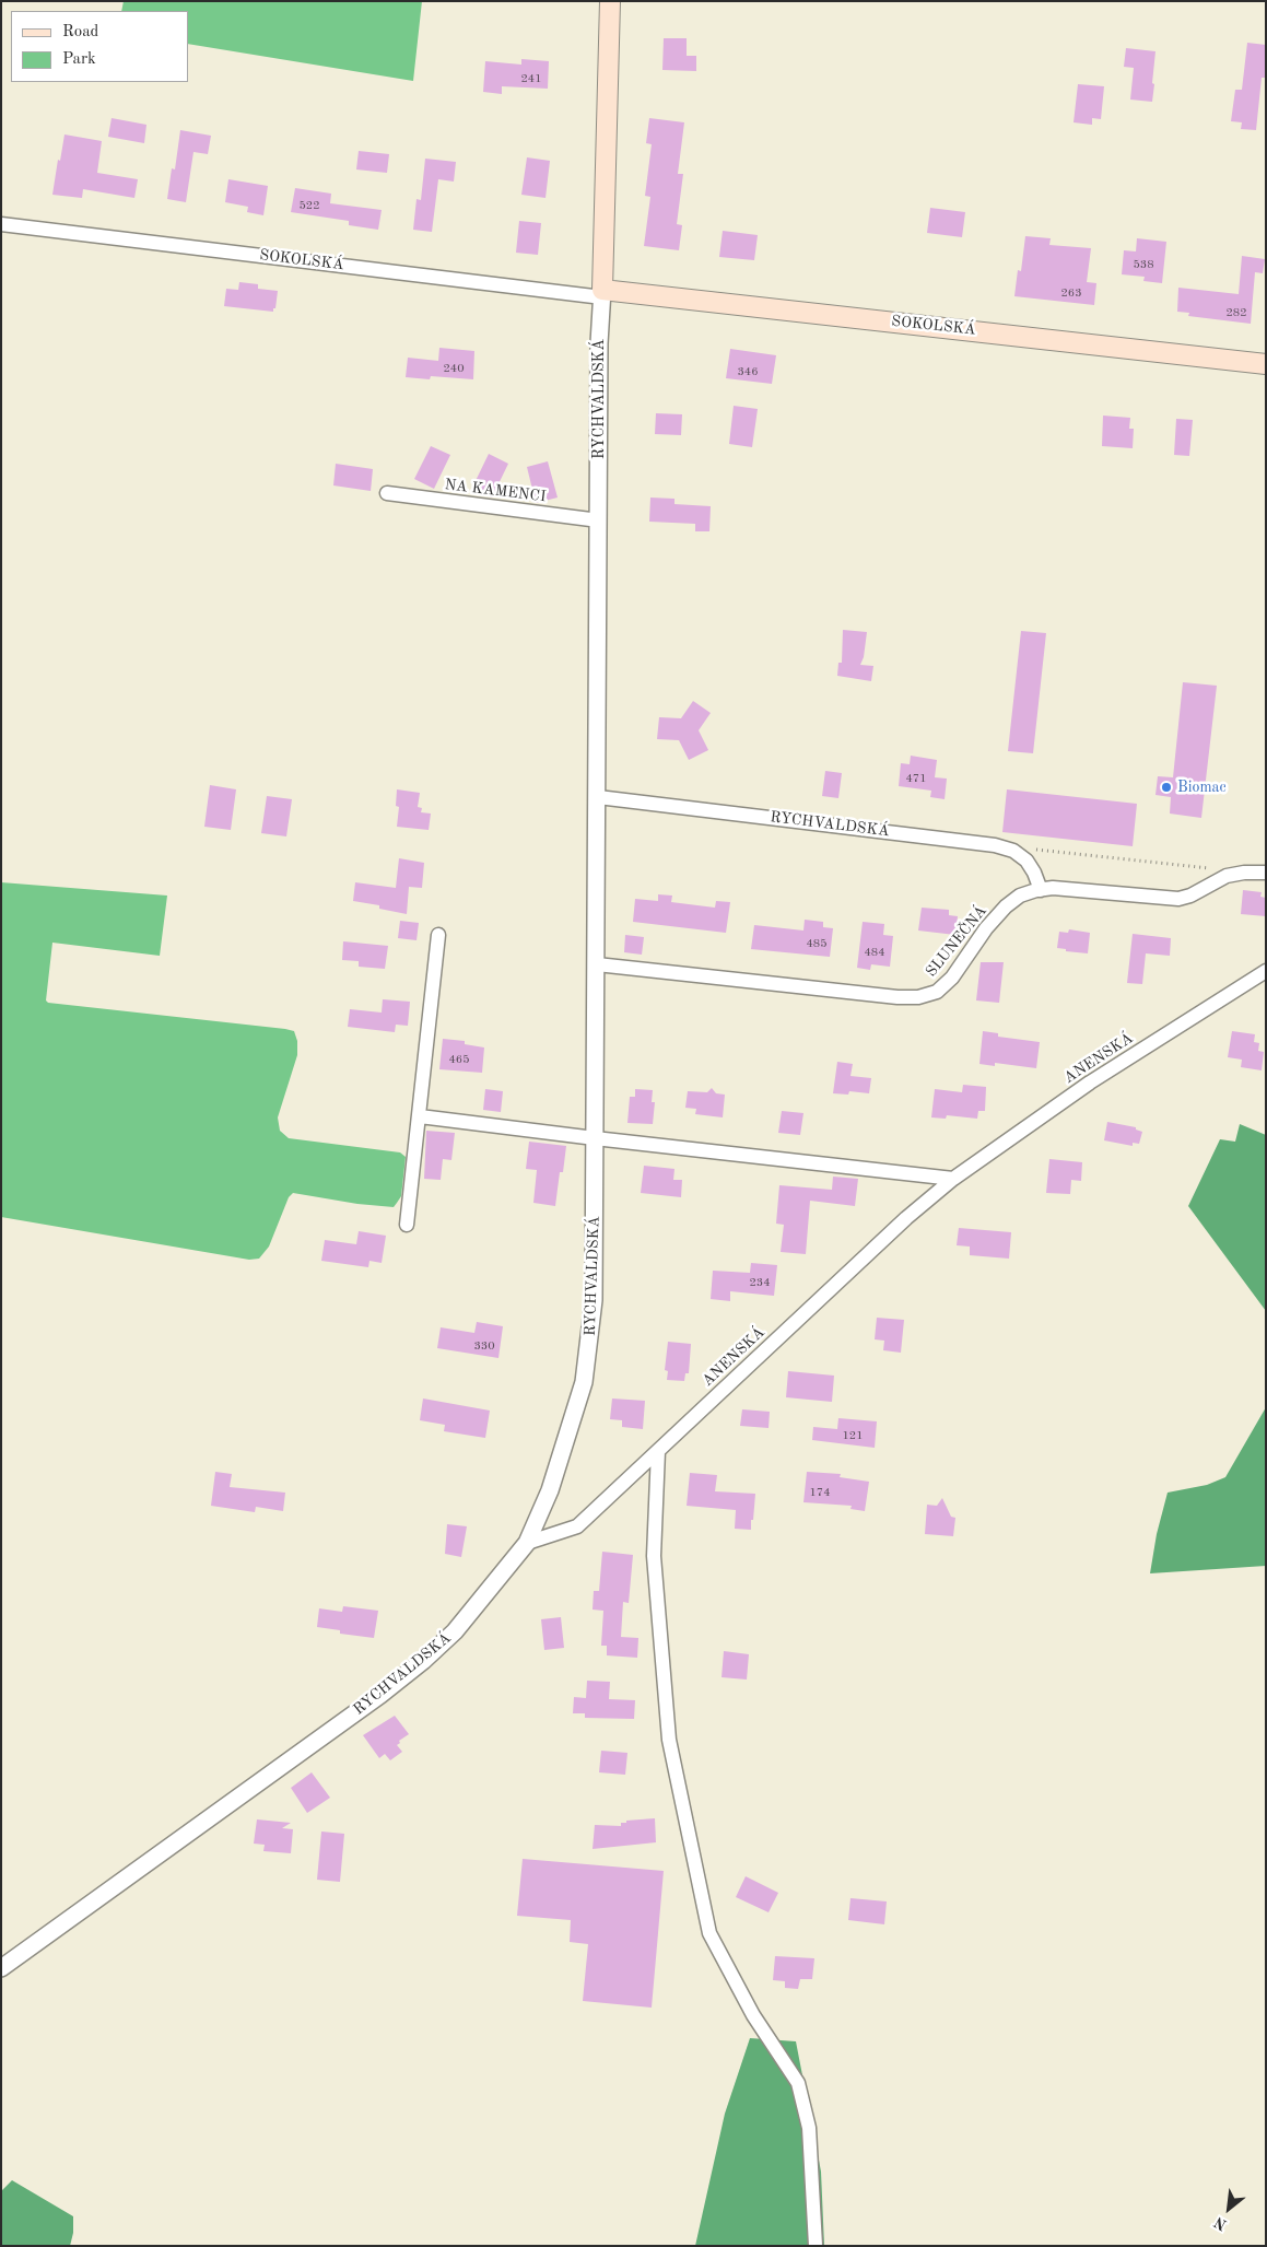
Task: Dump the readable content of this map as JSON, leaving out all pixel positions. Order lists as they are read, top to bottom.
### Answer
{
  "streets": {
    "main road": ["SOKOLSKÁ", "RYCHVALDSKÁ"],
    "street": ["NA KAMENCI", "SLUNEČNÁ", "ANENSKÁ"]
  },
  "crossings": [
    ["SOKOLSKÁ", "RYCHVALDSKÁ"],
    ["RYCHVALDSKÁ", "NA KAMENCI"],
    ["RYCHVALDSKÁ", "SLUNEČNÁ"],
    ["RYCHVALDSKÁ", "ANENSKÁ"]
  ],
  "places": ["Biomac"],
  "house_numbers": [
    "241",
    "522",
    "538",
    "263",
    "282",
    "240",
    "346",
    "471",
    "485",
    "484",
    "465",
    "234",
    "330",
    "121",
    "174"
  ],
  "legend": ["Road", "Park"],
  "north": "bottom left"
}
